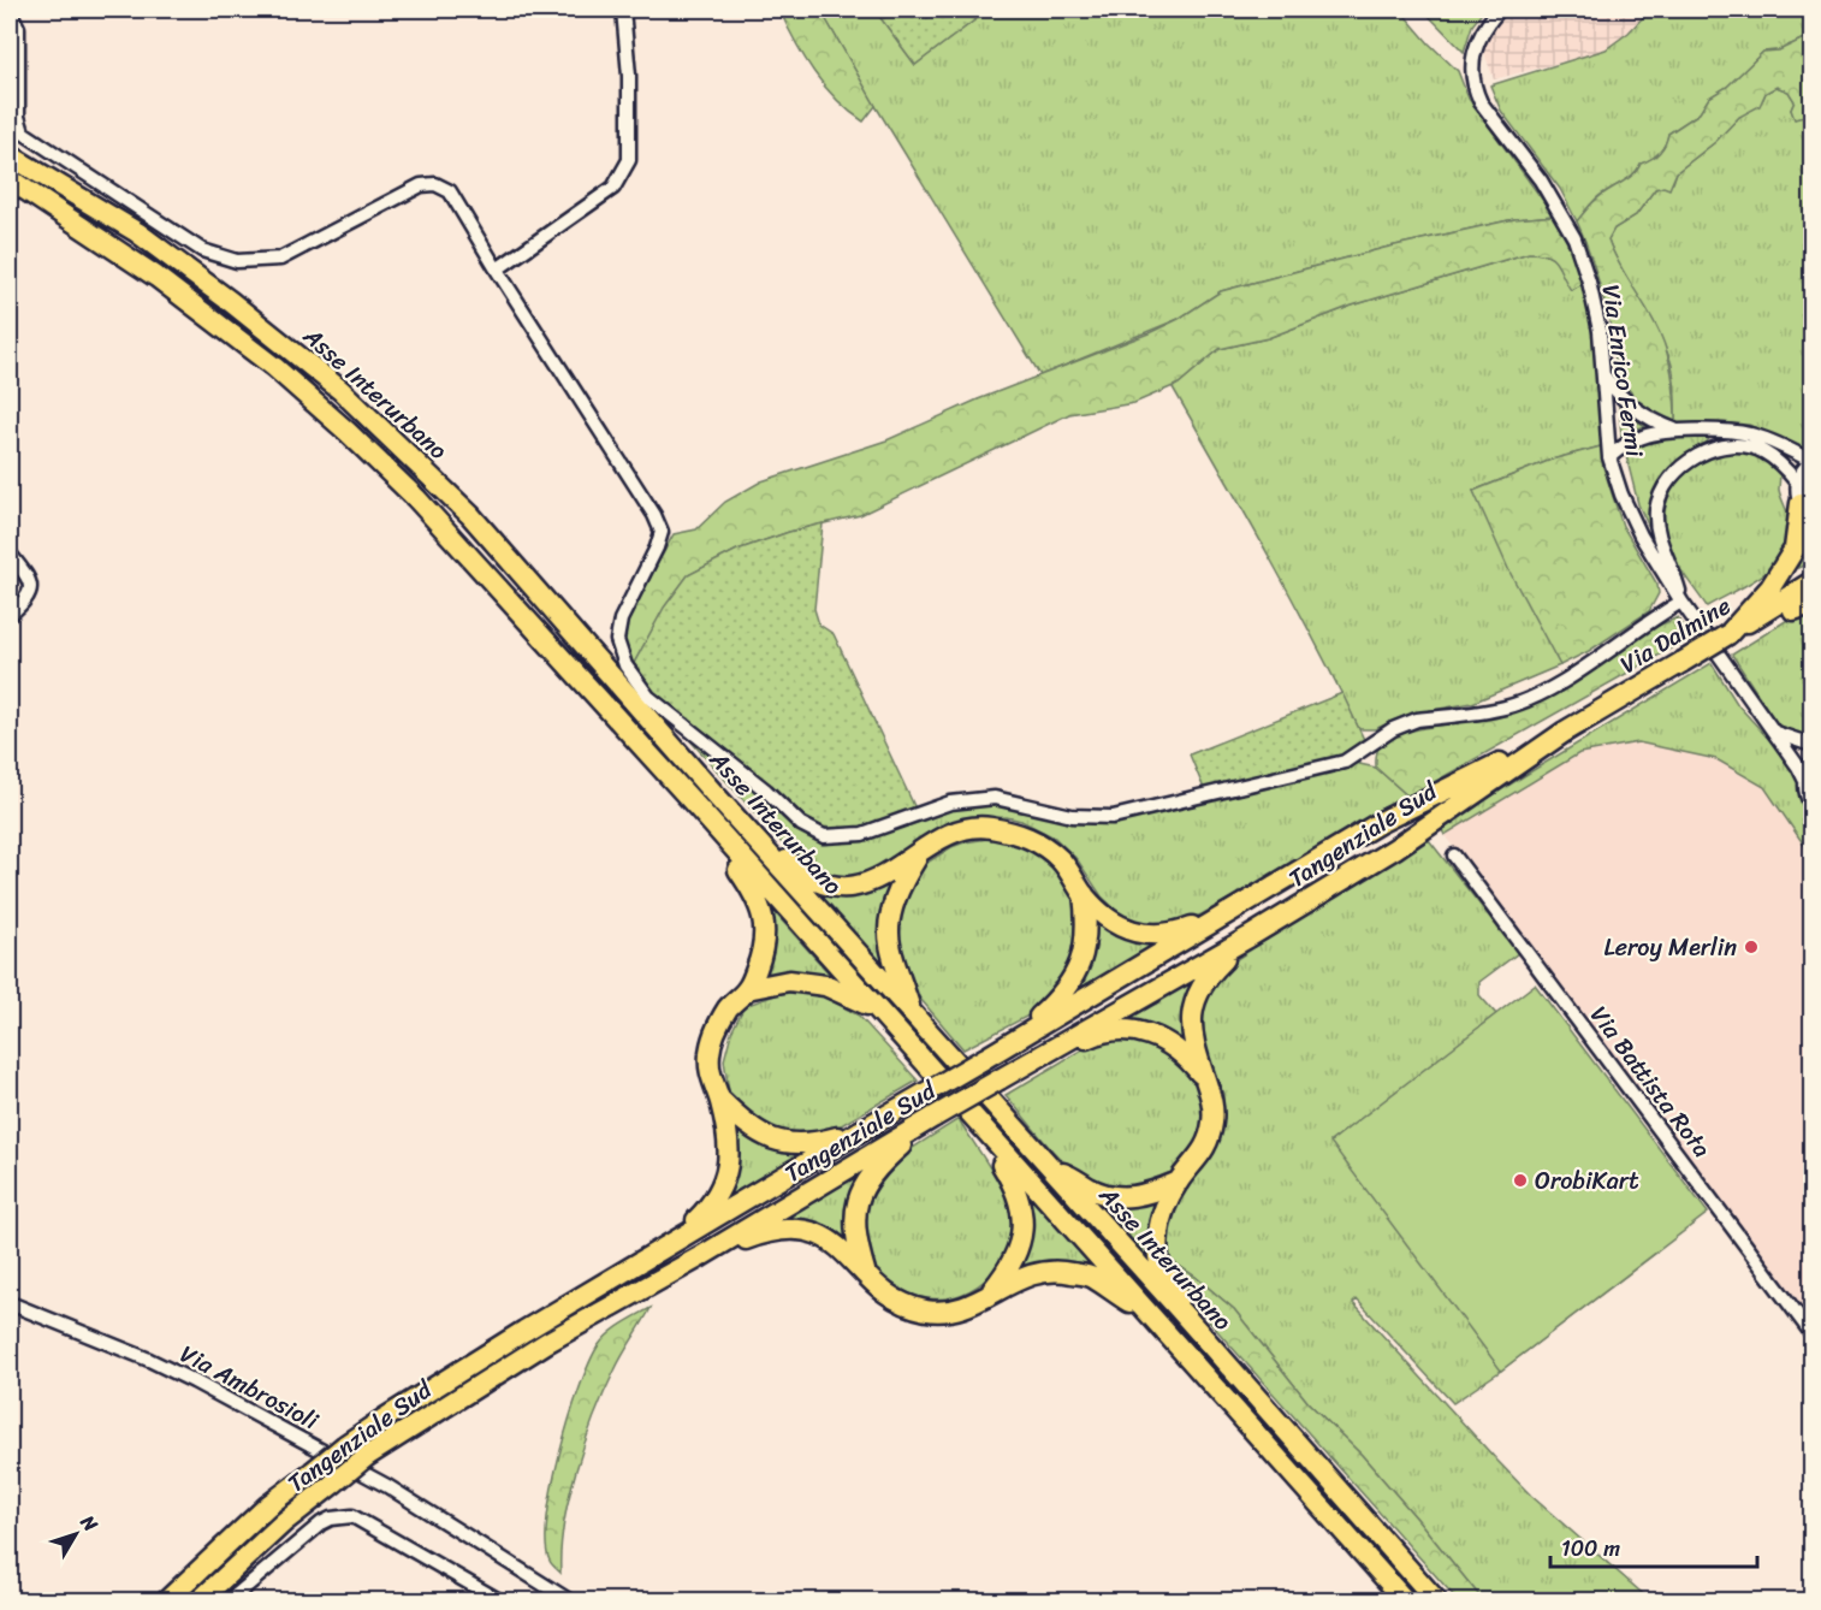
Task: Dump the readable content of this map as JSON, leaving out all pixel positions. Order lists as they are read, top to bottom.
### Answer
{
  "streets": {
    "highway": ["Asse Interurbano", "Via Dalmine", "Tangenziale Sud"],
    "street": ["Via Enrico Fermi", "Via Battista Rota", "Via Ambrosioli"]
  },
  "crossings": [
    ["Via Dalmine", "Tangenziale Sud"]
  ],
  "places": ["Leroy Merlin", "OrobiKart"],
  "scale_bar": "100 m",
  "north": "top right"
}
